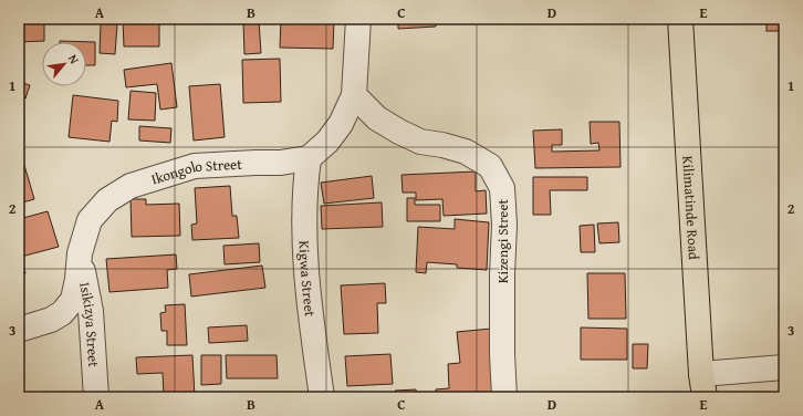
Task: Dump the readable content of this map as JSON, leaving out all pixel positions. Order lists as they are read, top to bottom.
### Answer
{
  "streets": {
    "main road": ["Kilimatinde Road"],
    "street": [
      "Ikongolo Street",
      "Kizengi Street",
      "Kigwa Street",
      "Isikizya Street"
    ]
  },
  "crossings": [
    ["Ikongolo Street", "Kigwa Street"],
    ["Ikongolo Street", "Isikizya Street"]
  ],
  "north": "top right",
  "grid": {
    "columns": [
      "A",
      "B",
      "C",
      "D",
      "E"
    ],
    "rows": ["1", "2", "3"]
  }
}
